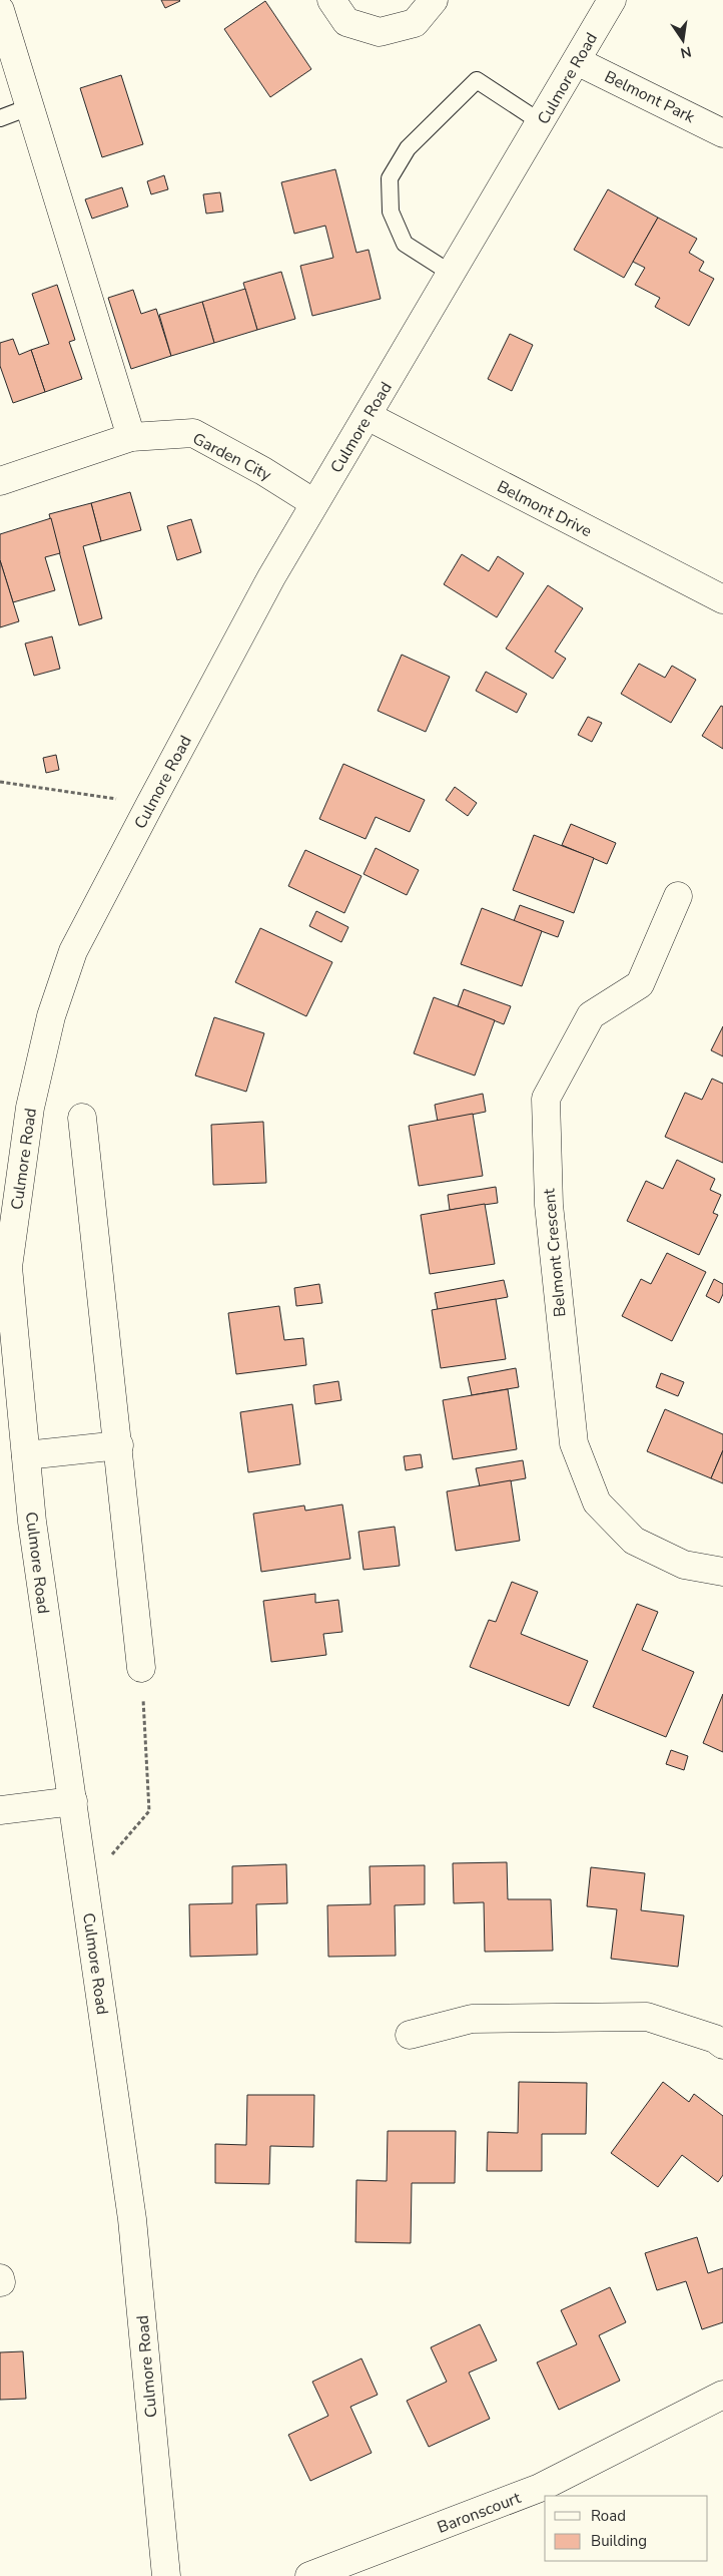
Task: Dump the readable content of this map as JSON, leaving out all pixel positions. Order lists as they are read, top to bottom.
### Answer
{
  "streets": {
    "main road": [
      "Culmore Road",
      "Belmont Park",
      "Garden City",
      "Belmont Drive",
      "Belmont Crescent",
      "Baronscourt"
    ]
  },
  "crossings": [
    ["Culmore Road", "Belmont Park"],
    ["Culmore Road", "Garden City"],
    ["Culmore Road", "Belmont Drive"]
  ],
  "legend": ["Road", "Building"],
  "north": "bottom"
}
